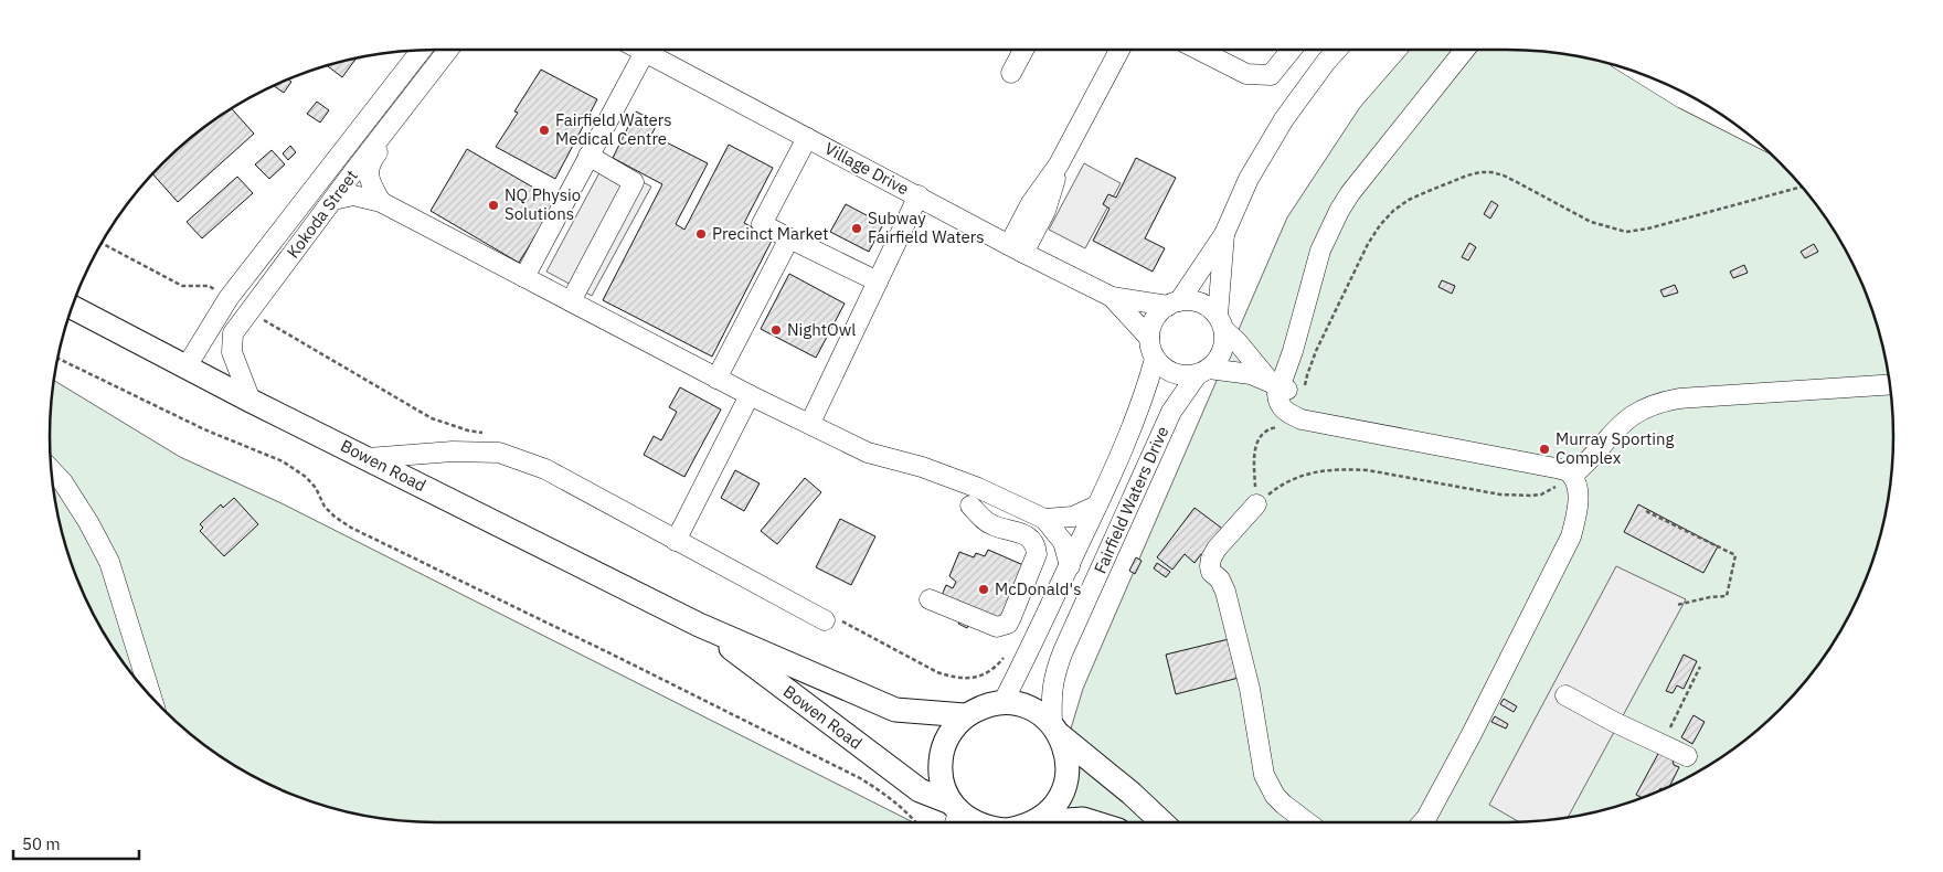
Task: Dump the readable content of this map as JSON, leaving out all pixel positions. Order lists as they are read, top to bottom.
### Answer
{
  "streets": {
    "main road": ["Bowen Road"],
    "street": ["Village Drive", "Kokoda Street", "Fairfield Waters Drive"]
  },
  "crossings": [
    ["Village Drive", "Fairfield Waters Drive"],
    ["Kokoda Street", "Bowen Road"],
    ["Bowen Road", "Fairfield Waters Drive"]
  ],
  "places": [
    "Fairfield Waters Medical Centre",
    "NQ Physio Solutions",
    "Subway Fairfield Waters",
    "Precinct Market",
    "NightOwl",
    "Murray Sporting Complex",
    "McDonald's"
  ],
  "scale_bar": "50 m"
}
